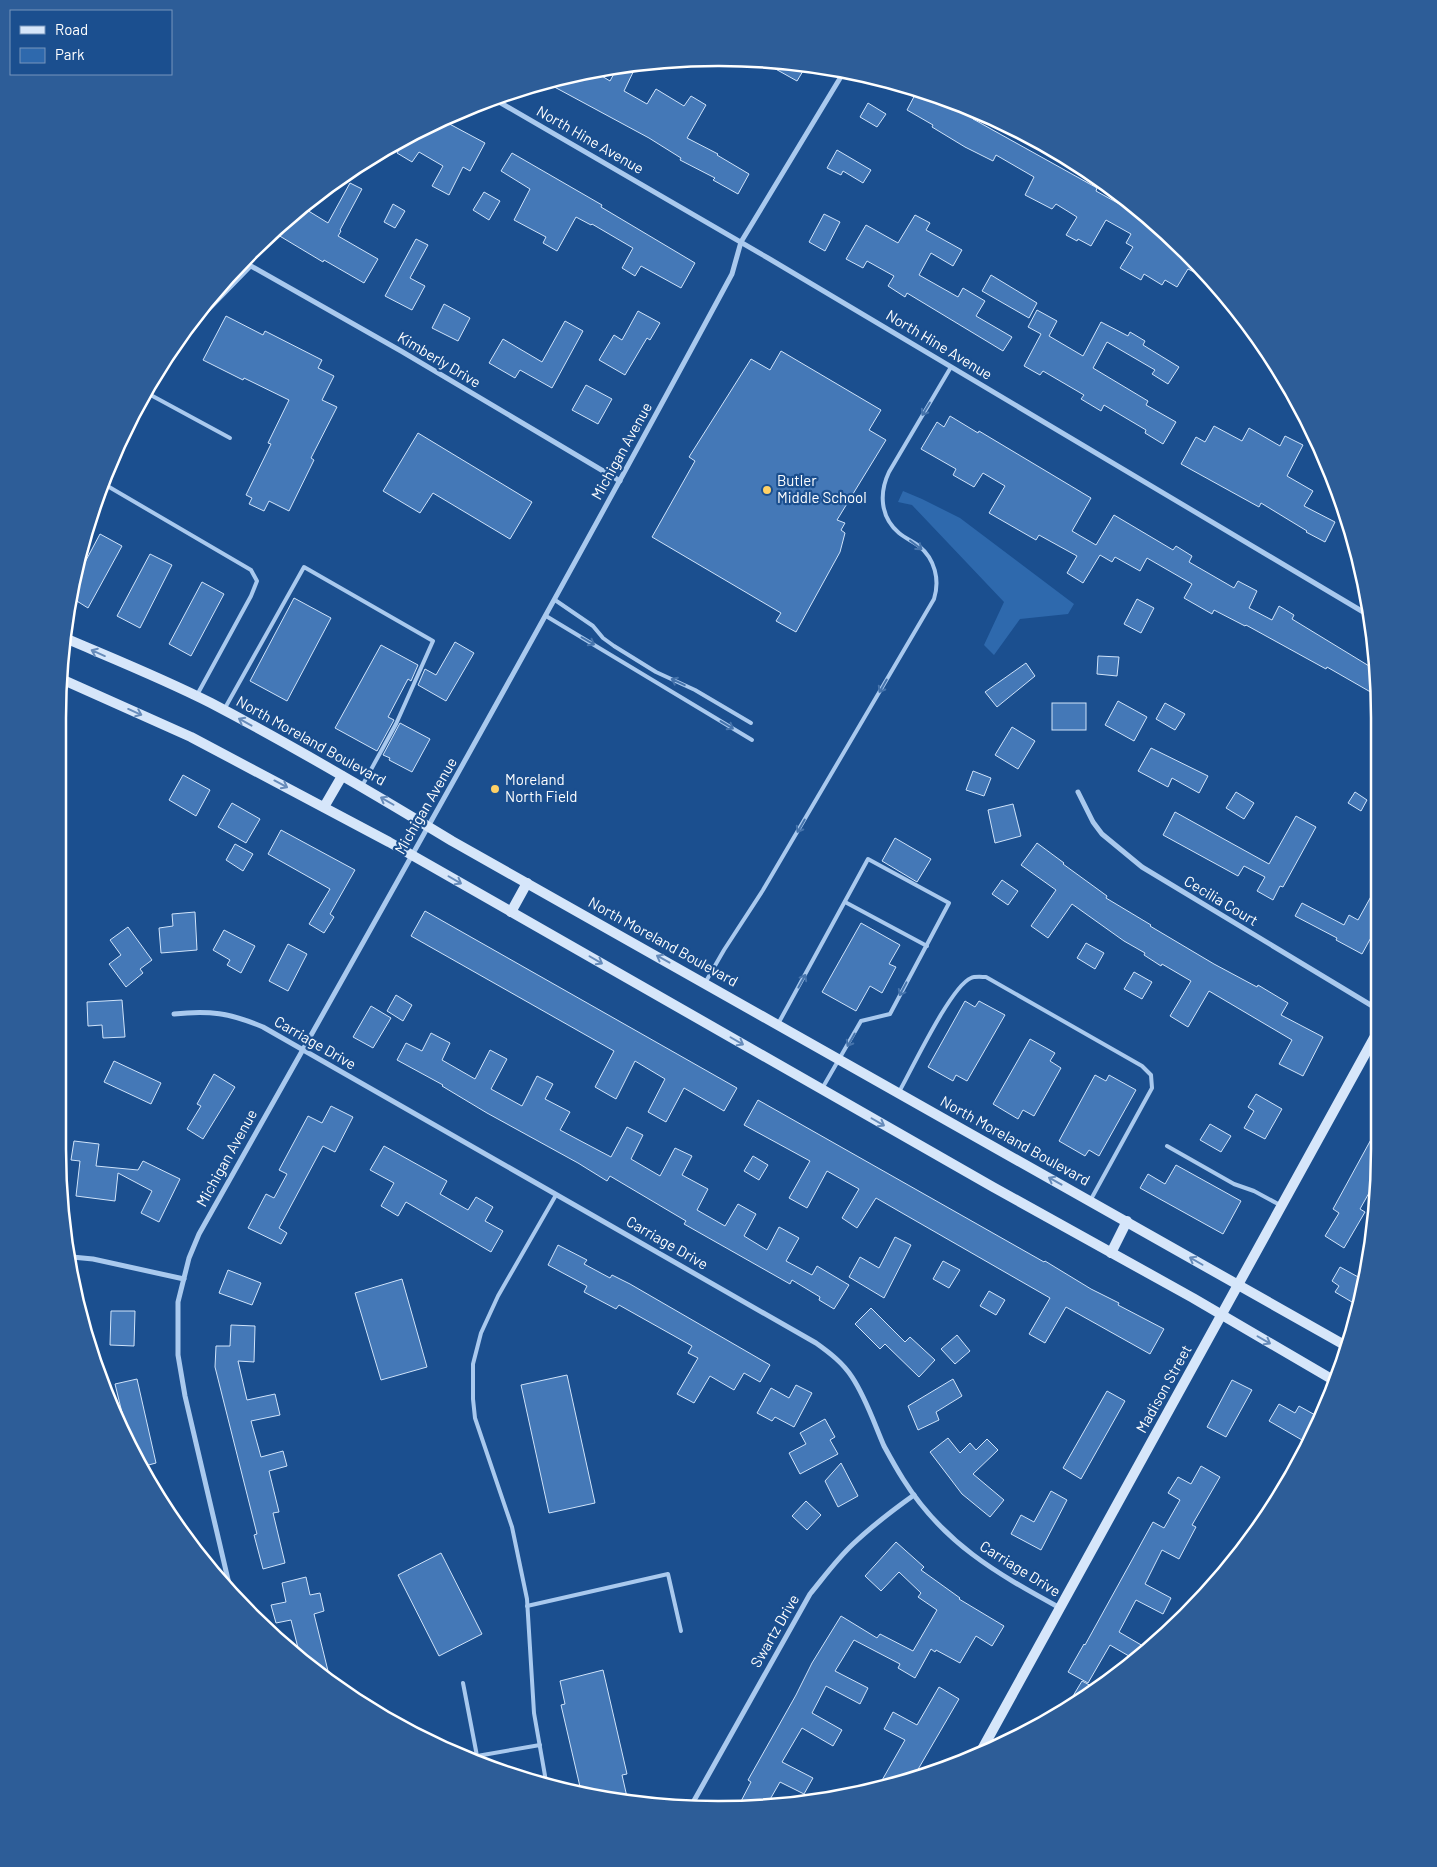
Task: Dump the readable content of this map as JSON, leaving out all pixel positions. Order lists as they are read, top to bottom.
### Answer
{
  "streets": {
    "street": [
      "North Hine Avenue",
      "Kimberly Drive",
      "Michigan Avenue",
      "North Moreland Boulevard",
      "Cecilia Court",
      "Carriage Drive",
      "Madison Street",
      "Swartz Drive"
    ]
  },
  "crossings": [
    ["North Hine Avenue", "Michigan Avenue"],
    ["Kimberly Drive", "Michigan Avenue"],
    ["Michigan Avenue", "North Moreland Boulevard"],
    ["Michigan Avenue", "Carriage Drive"],
    ["North Moreland Boulevard", "Madison Street"],
    ["Carriage Drive", "Madison Street"],
    ["Carriage Drive", "Swartz Drive"]
  ],
  "places": ["Butler Middle School", "Moreland North Field"],
  "legend": ["Road", "Park"]
}
